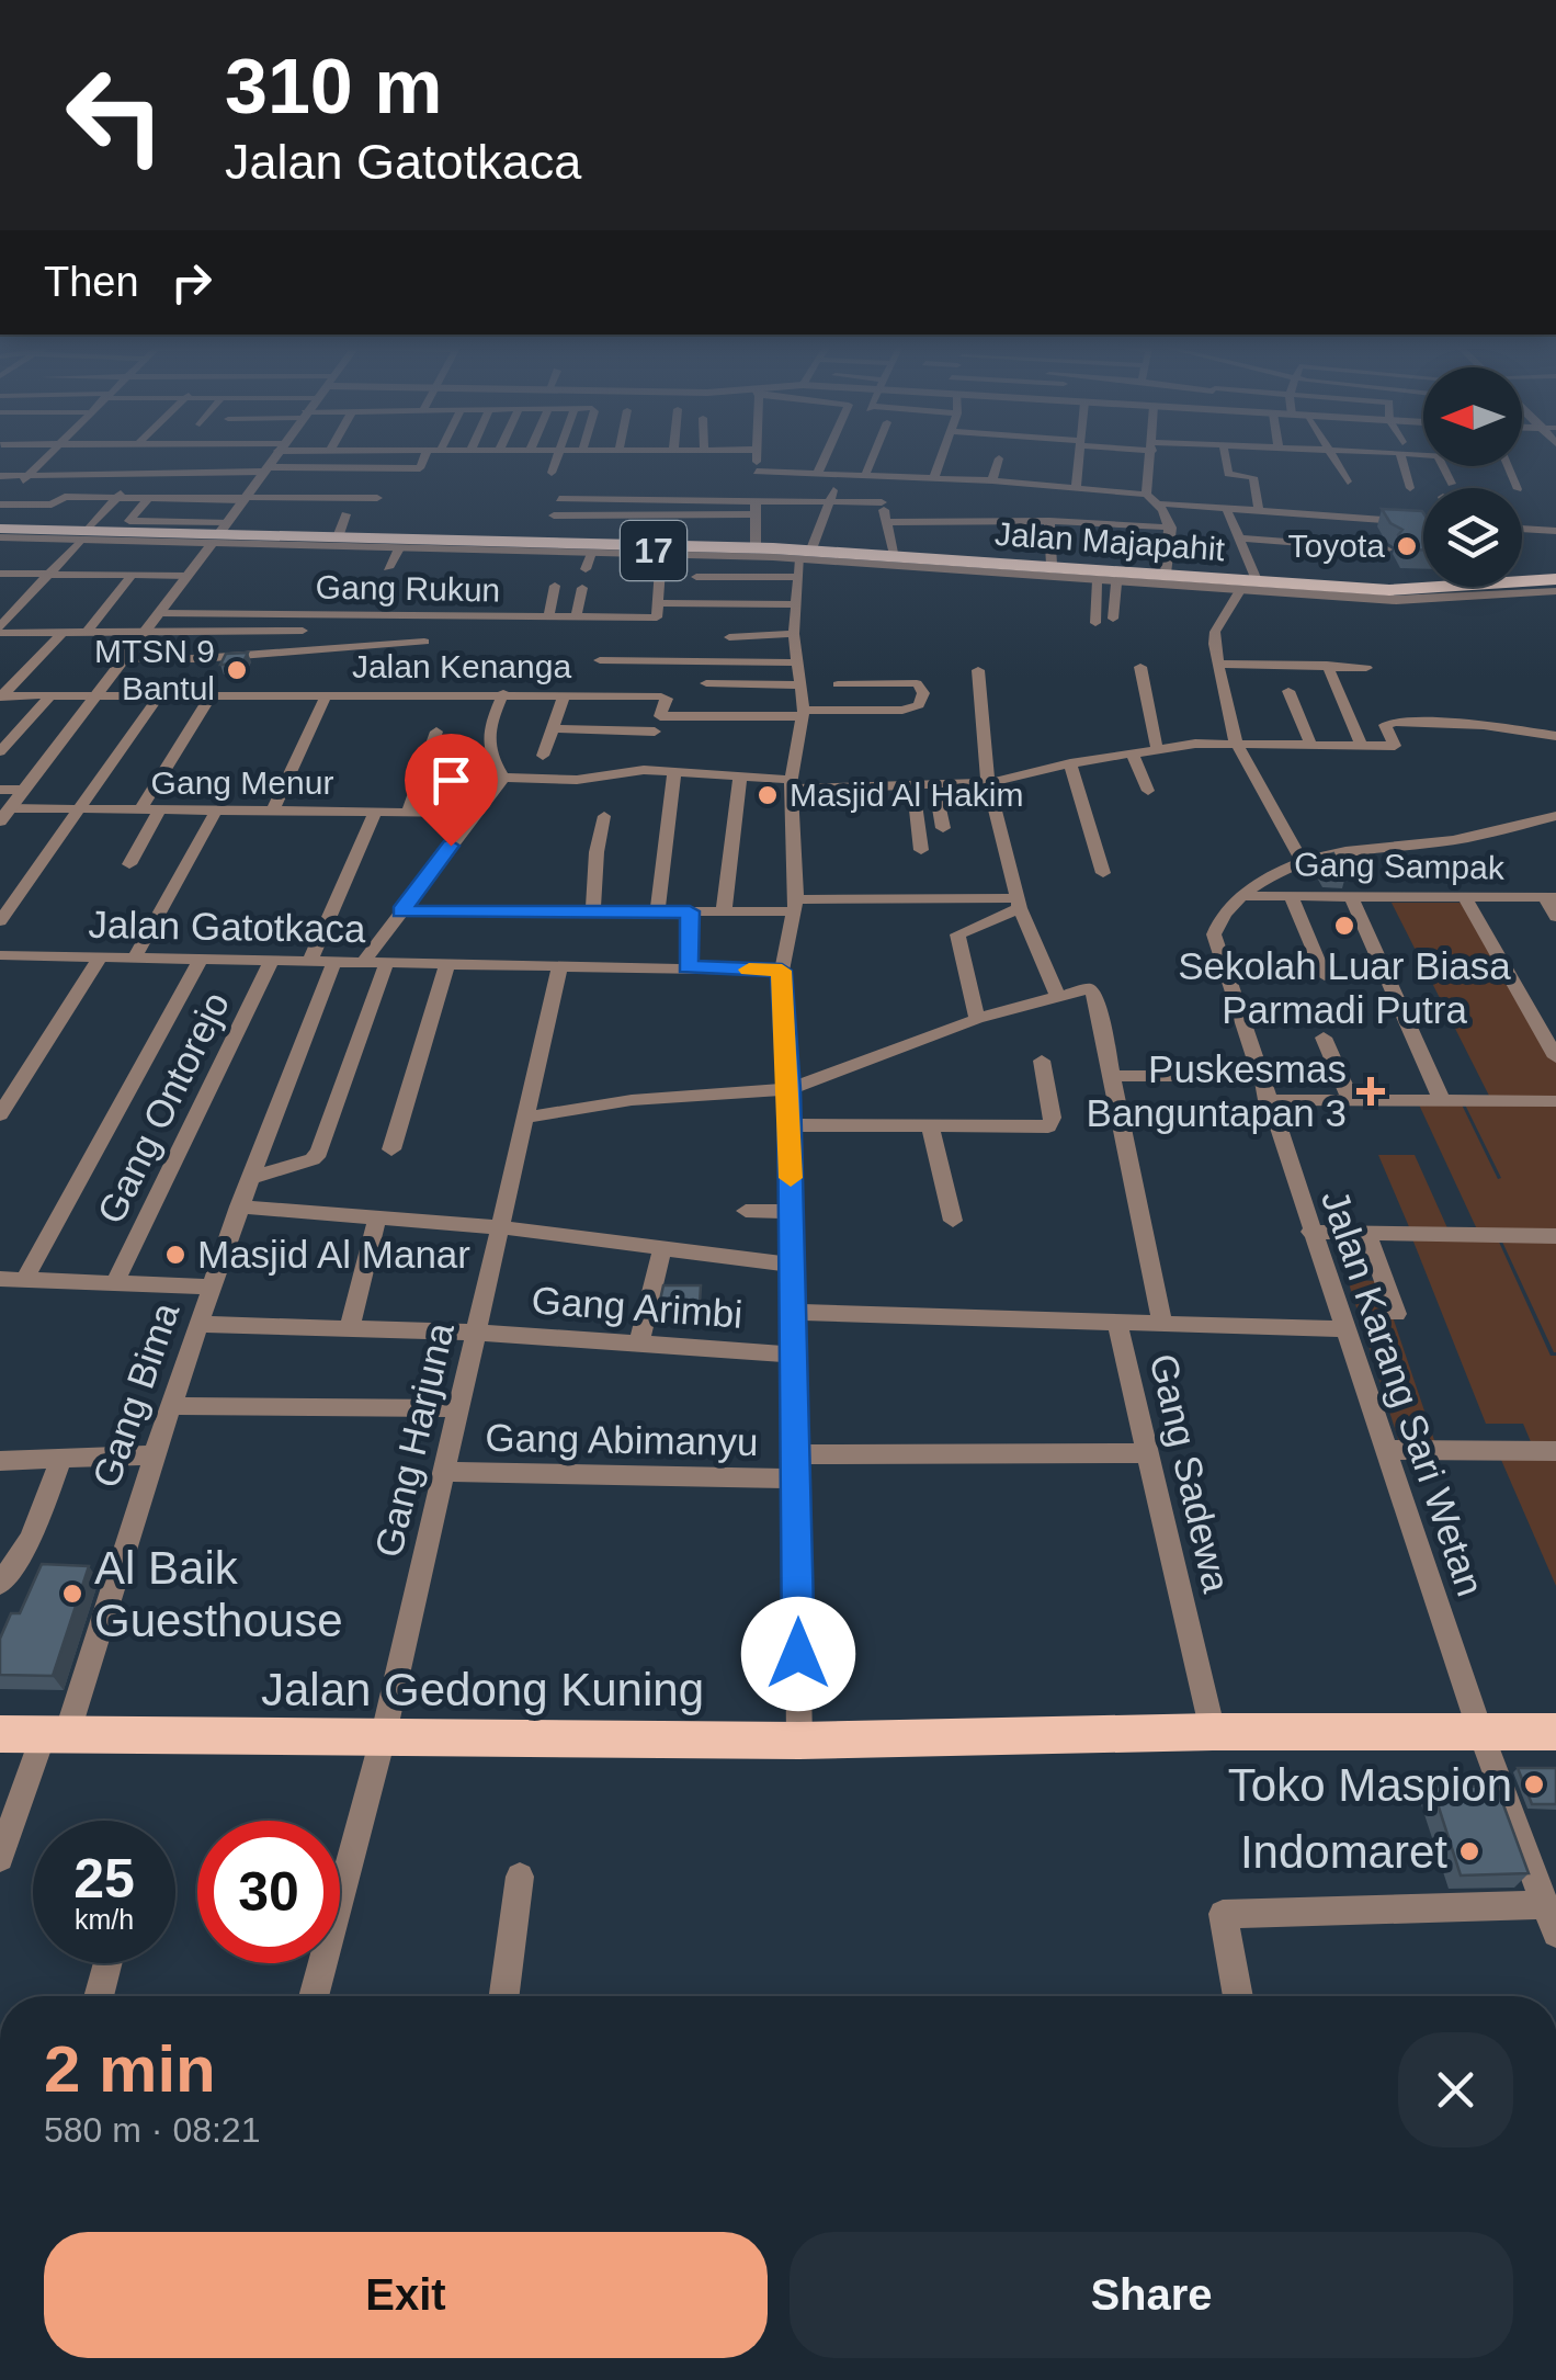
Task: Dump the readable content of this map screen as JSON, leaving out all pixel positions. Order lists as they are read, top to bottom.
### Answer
{
  "streets": {
    "highway": ["Jalan Majapahit", "17"],
    "main road": ["Jalan Gedong Kuning"],
    "street": [
      "Gang Rukun",
      "Jalan Kenanga",
      "Gang Menur",
      "Gang Sampak",
      "Jalan Gatotkaca",
      "Gang Ontorejo",
      "Gang Arimbi",
      "Jalan Karang Sari Wetan",
      "Gang Bima",
      "Gang Harjuna",
      "Gang Abimanyu",
      "Gang Sadewa"
    ]
  },
  "crossings": [
    ["Gang Sampak", "Jalan Karang Sari Wetan"],
    ["Jalan Gatotkaca", "Gang Ontorejo"],
    ["Jalan Gatotkaca", "Gang Bima"],
    ["Jalan Gatotkaca", "Gang Harjuna"],
    ["Gang Arimbi", "Gang Bima"],
    ["Gang Arimbi", "Gang Harjuna"],
    ["Jalan Karang Sari Wetan", "Gang Sadewa"],
    ["Jalan Karang Sari Wetan", "Jalan Gedong Kuning"],
    ["Gang Bima", "Jalan Gedong Kuning"],
    ["Gang Harjuna", "Gang Abimanyu"],
    ["Gang Harjuna", "Jalan Gedong Kuning"],
    ["Gang Abimanyu", "Gang Sadewa"],
    ["Gang Sadewa", "Jalan Gedong Kuning"]
  ],
  "places": {
    "other": [
      "Toyota",
      "MTSN 9 Bantul",
      "Masjid Al Hakim",
      "Sekolah Luar Biasa Parmadi Putra",
      "Masjid Al Manar",
      "Al Baik Guesthouse",
      "Toko Maspion",
      "Indomaret"
    ],
    "health": ["Puskesmas Banguntapan 3"]
  },
  "north": "left",
  "page": {
    "turn": ["310 m", "Jalan Gatotkaca"],
    "then": "Then",
    "speed": "25 km/h",
    "limit": "30",
    "heading": ["2 min", "580 m · 08:21"],
    "buttons": ["Exit", "Share"]
  }
}
